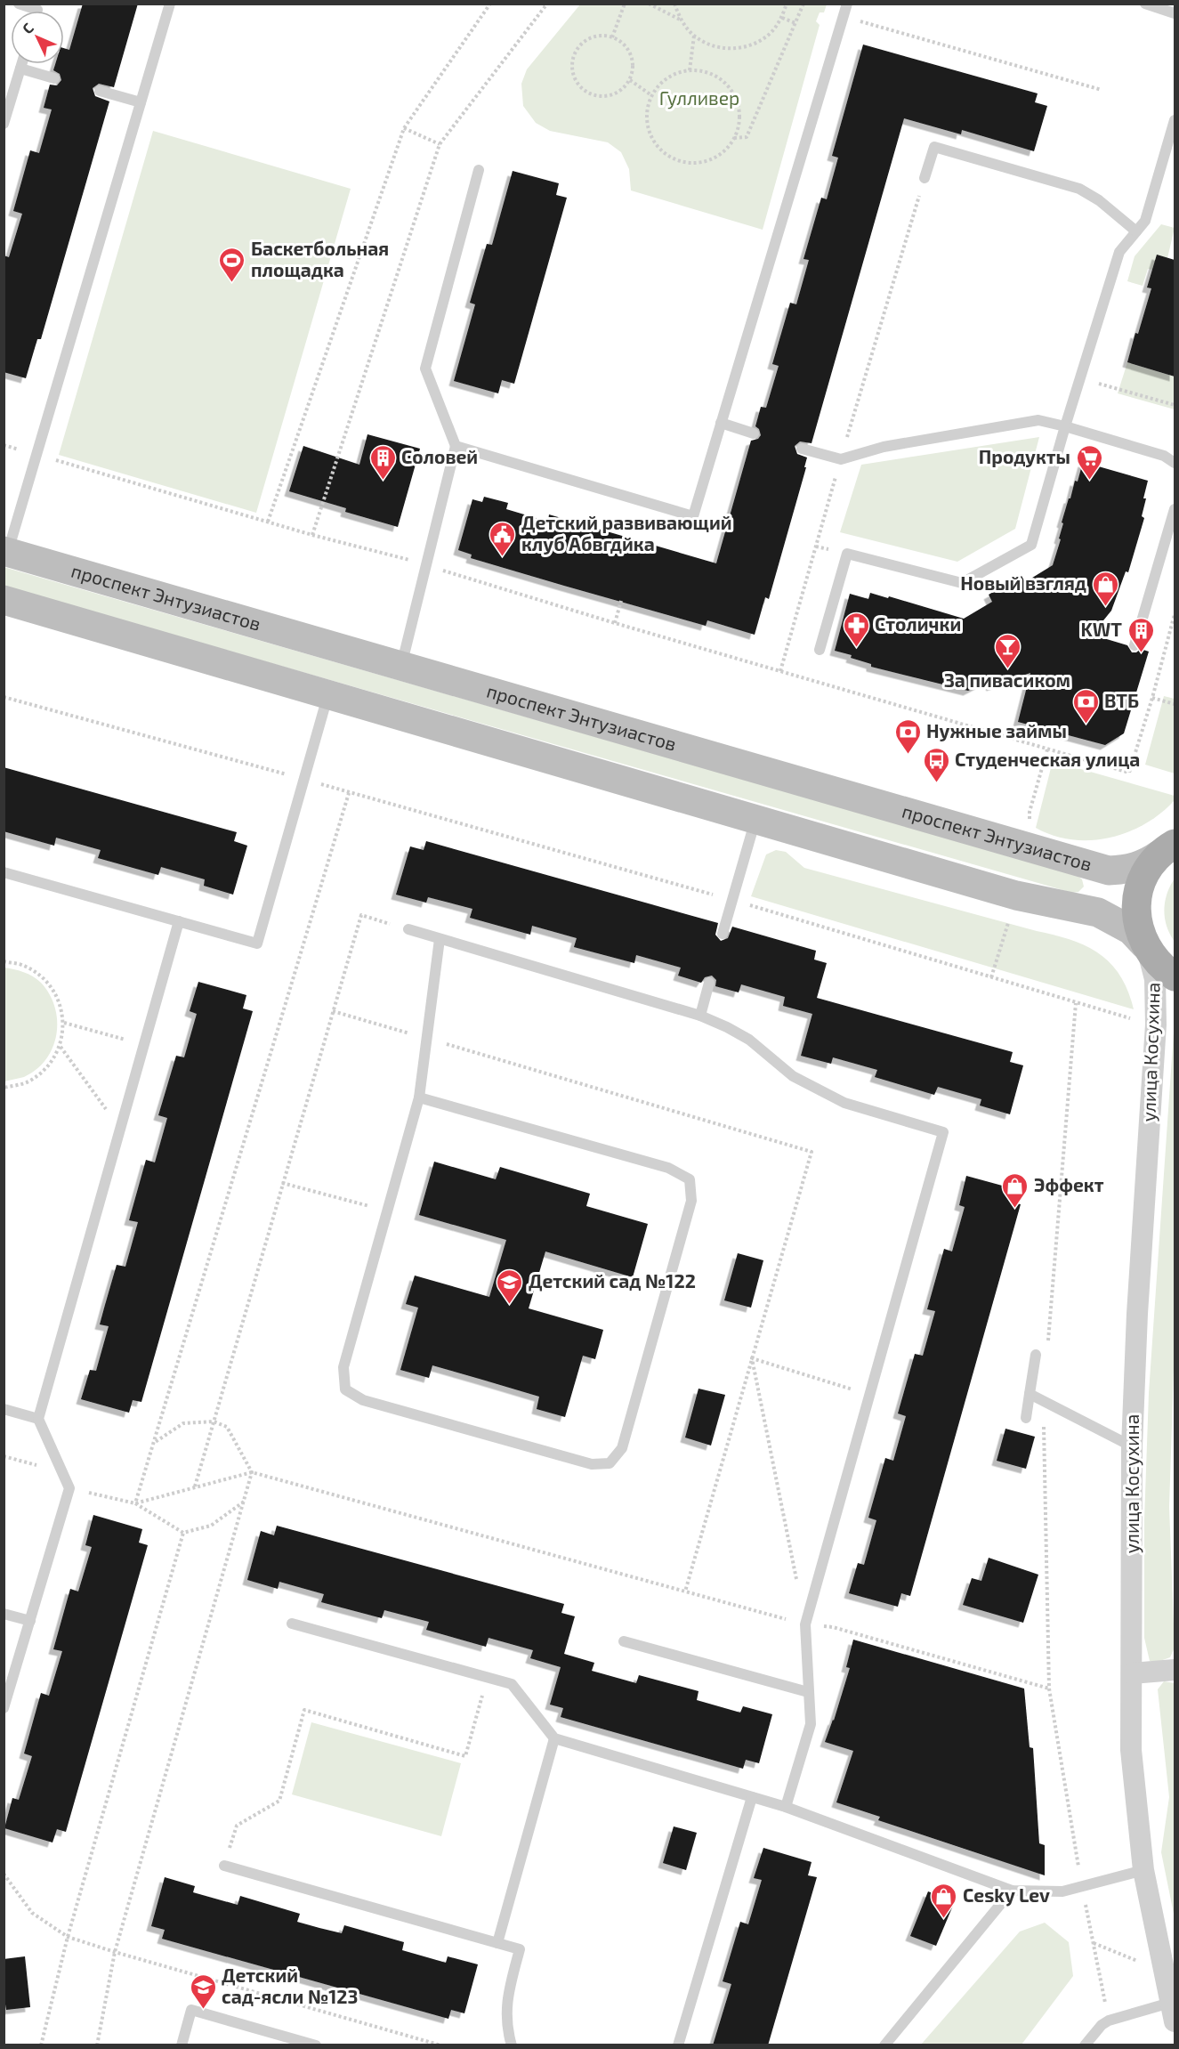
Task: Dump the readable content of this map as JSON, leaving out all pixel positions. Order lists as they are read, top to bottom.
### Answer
{
  "streets": {
    "main road": ["проспект Энтузиастов"],
    "street": ["улица Косухина"]
  },
  "parks": ["Гулливер"],
  "places": {
    "sports": ["Баскетбольная площадка"],
    "building": ["Соловей", "KWT"],
    "supermarket": ["Продукты"],
    "public building": ["Детский развивающий клуб Абвгдйка"],
    "shop": ["Новый взгляд", "Эффект", "Cesky Lev"],
    "pharmacy": ["Столички"],
    "bar": ["За пивасиком"],
    "bank": ["ВТБ", "Нужные займы"],
    "bus stop": ["Студенческая улица"],
    "school or university": ["Детский сад №122", "Детский сад-ясли №123"]
  },
  "north": "top left"
}
